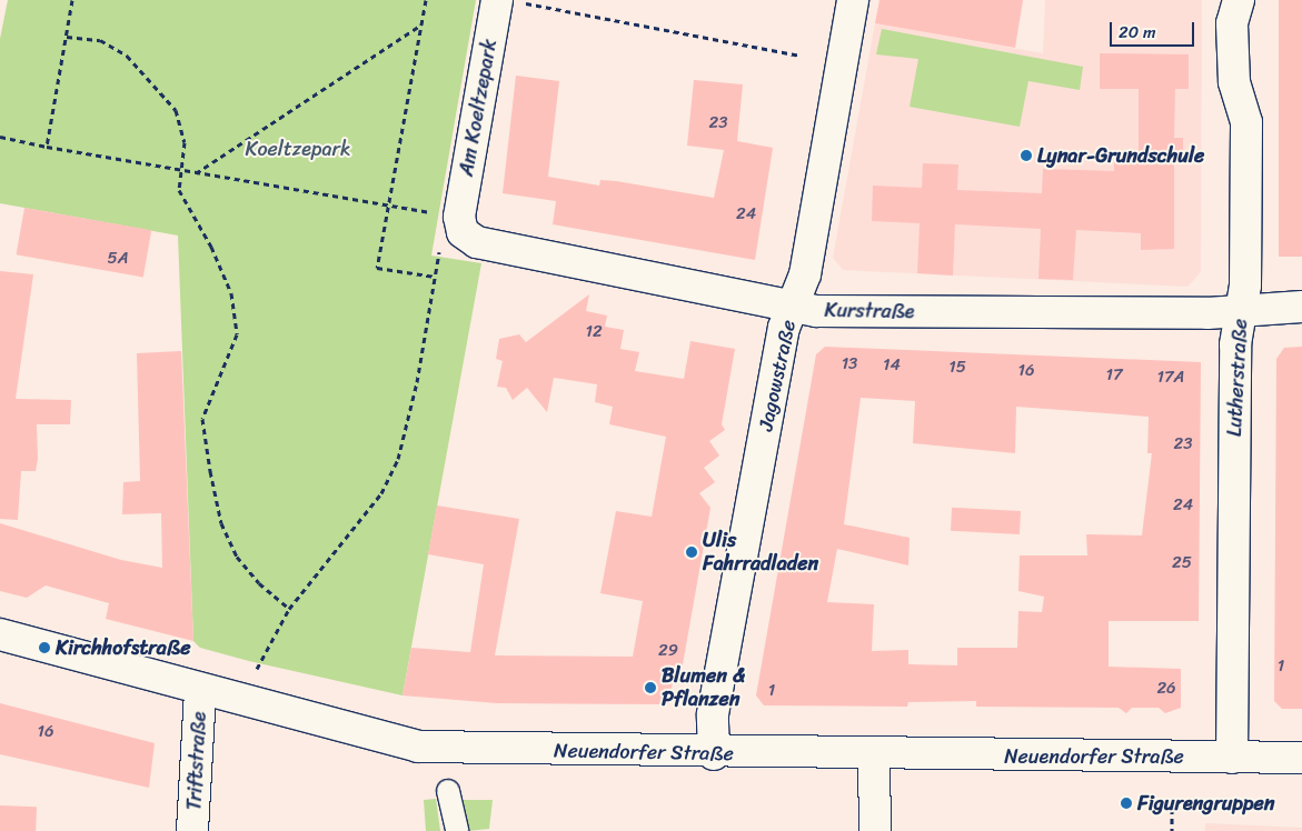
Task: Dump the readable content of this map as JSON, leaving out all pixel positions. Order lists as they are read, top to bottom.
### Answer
{
  "streets": {
    "street": [
      "Am Koeltzepark",
      "Kurstraße",
      "Jagowstraße",
      "Lutherstraße",
      "Neuendorfer Straße",
      "Triftstraße"
    ]
  },
  "crossings": [
    ["Am Koeltzepark", "Kurstraße"],
    ["Kurstraße", "Jagowstraße"],
    ["Kurstraße", "Lutherstraße"],
    ["Jagowstraße", "Neuendorfer Straße"],
    ["Lutherstraße", "Neuendorfer Straße"],
    ["Neuendorfer Straße", "Triftstraße"]
  ],
  "parks": ["Koeltzepark"],
  "places": [
    "Lynar-Grundschule",
    "Ulis Fahrradladen",
    "Kirchhofstraße",
    "Blumen & Pflanzen",
    "Figurengruppen"
  ],
  "house_numbers": [
    "23",
    "24",
    "5A",
    "12",
    "13",
    "14",
    "15",
    "16",
    "17",
    "17A",
    "23",
    "24",
    "25",
    "29",
    "1",
    "26",
    "1",
    "16"
  ],
  "scale_bar": "20 m"
}
